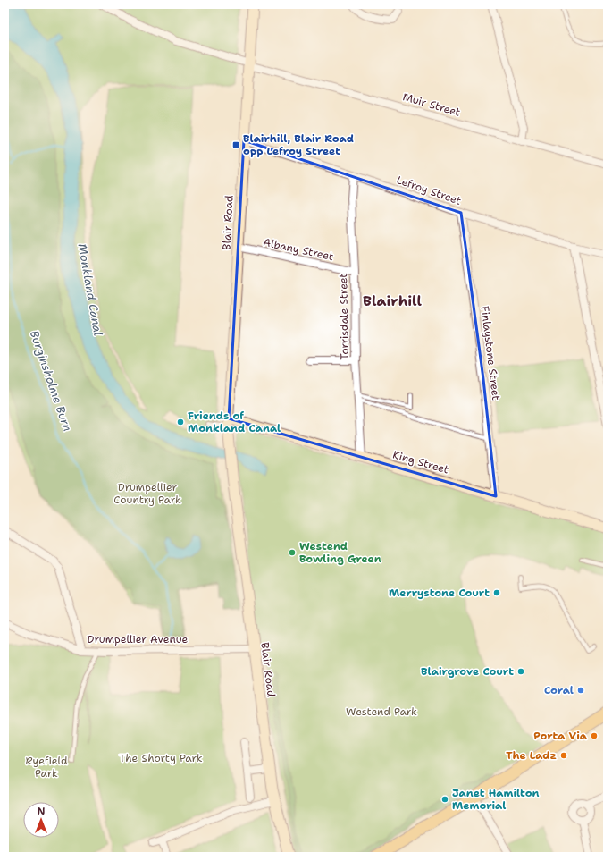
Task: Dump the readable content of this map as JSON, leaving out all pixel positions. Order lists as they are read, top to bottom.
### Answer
{
  "streets": {
    "street": [
      "Muir Street",
      "Lefroy Street",
      "Blair Road",
      "Albany Street",
      "Torrisdale Street",
      "Finlaystone Street",
      "King Street",
      "Drumpellier Avenue"
    ]
  },
  "crossings": [
    ["Muir Street", "Blair Road"],
    ["Lefroy Street", "Blair Road"],
    ["Lefroy Street", "Torrisdale Street"],
    ["Lefroy Street", "Finlaystone Street"],
    ["Blair Road", "Albany Street"],
    ["Blair Road", "King Street"],
    ["Blair Road", "Drumpellier Avenue"],
    ["Albany Street", "Torrisdale Street"],
    ["Torrisdale Street", "King Street"],
    ["Finlaystone Street", "King Street"]
  ],
  "districts": ["Blairhill"],
  "water": ["Monkland Canal", "Burginsholme Burn"],
  "parks": [
    "Drumpellier Country Park",
    "Westend Park",
    "The Shorty Park",
    "Ryefield Park"
  ],
  "places": {
    "transit": ["Blairhill, Blair Road opp Lefroy Street"],
    "other": [
      "Friends of Monkland Canal",
      "Westend Bowling Green",
      "Merrystone Court",
      "Blairgrove Court",
      "Coral",
      "Porta Via",
      "The Ladz",
      "Janet Hamilton Memorial"
    ]
  },
  "north": "top"
}
